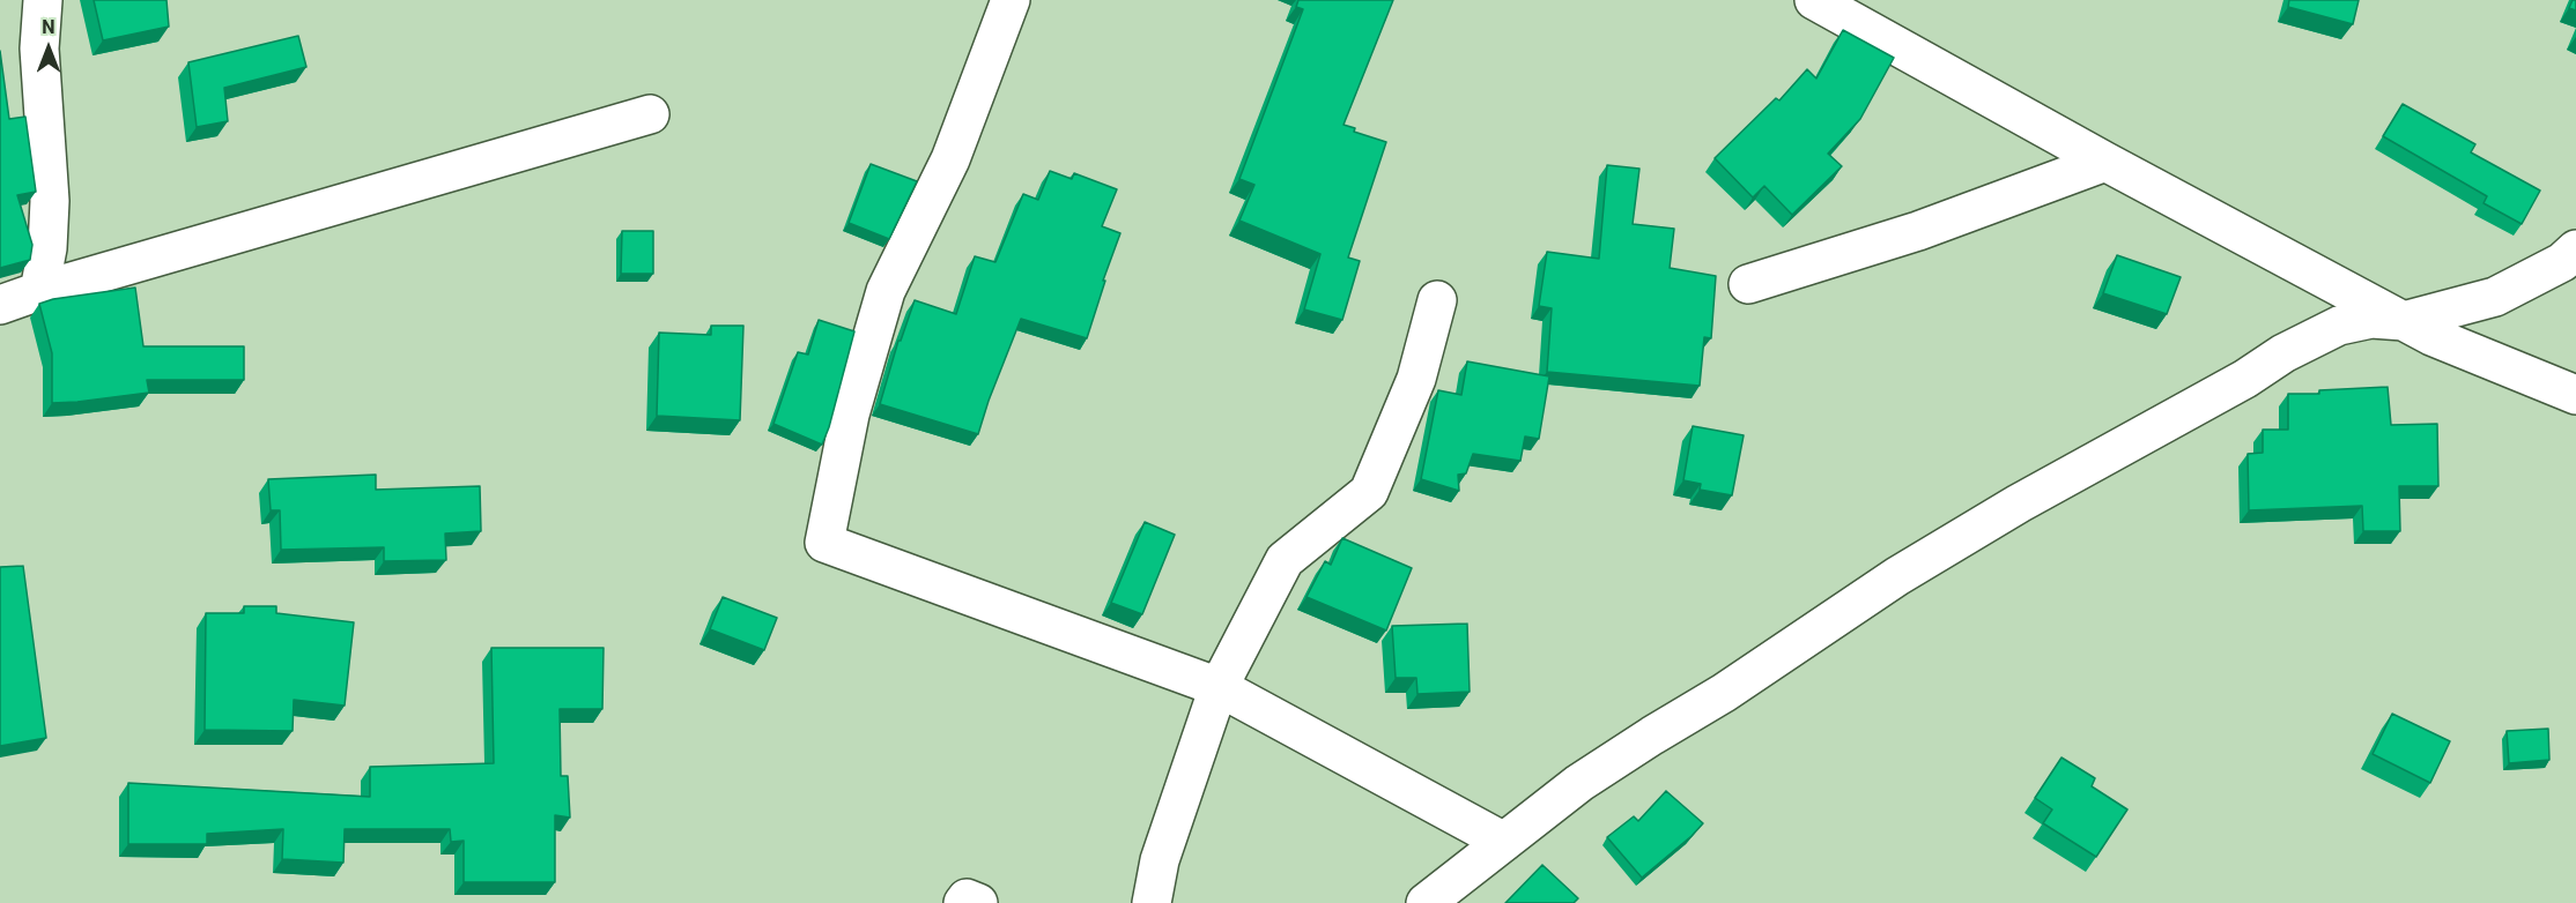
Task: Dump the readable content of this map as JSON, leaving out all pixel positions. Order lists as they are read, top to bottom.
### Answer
{
  "north": "top"
}
